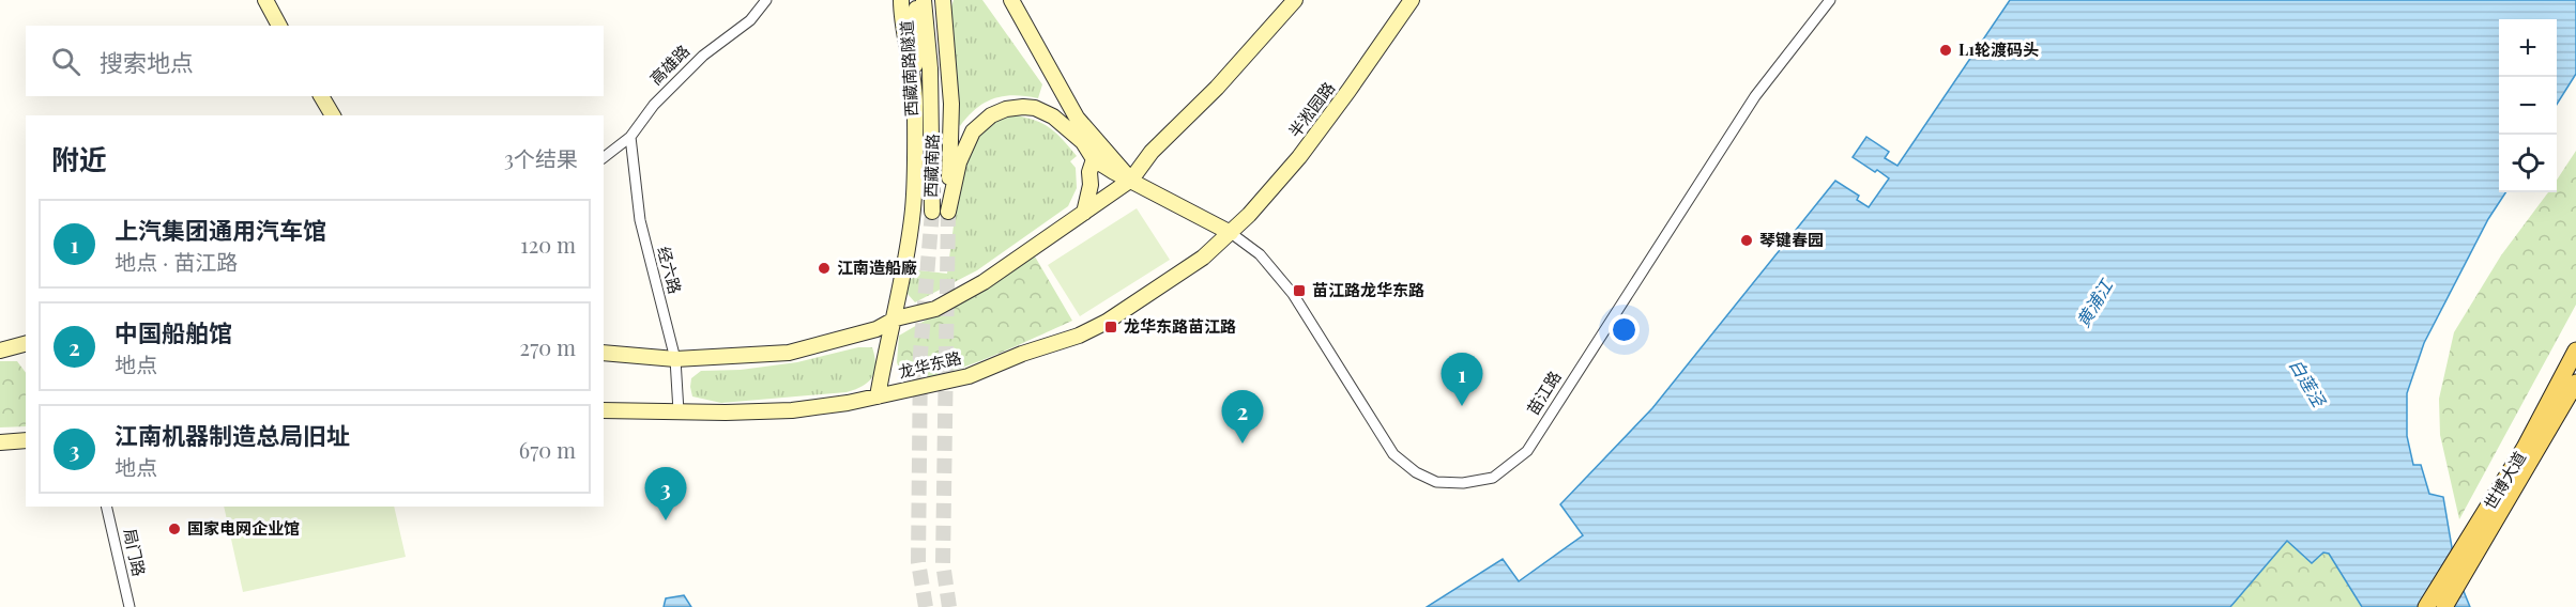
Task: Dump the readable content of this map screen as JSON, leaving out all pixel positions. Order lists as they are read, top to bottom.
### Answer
{
  "streets": {
    "main road": [
      "西藏南路隧道",
      "半淞园路",
      "西藏南路",
      "龙华东路",
      "世博大道"
    ],
    "street": [
      "高雄路",
      "经六路",
      "苗江路",
      "局门路"
    ]
  },
  "crossings": [
    ["高雄路", "经六路"],
    ["半淞园路", "西藏南路"],
    ["半淞园路", "龙华东路"],
    ["半淞园路", "苗江路"],
    ["西藏南路", "龙华东路"],
    ["西藏南路", "苗江路"],
    ["经六路", "龙华东路"],
    ["龙华东路", "苗江路"]
  ],
  "water": ["黄浦江", "白莲泾"],
  "places": {
    "other": [
      "L1轮渡码头",
      "琴键春园",
      "江南造船廠",
      "国家电网企业馆"
    ],
    "transit": ["苗江路龙华东路", "龙华东路苗江路"]
  },
  "page": {
    "map_buttons": ["+", "−"],
    "search": "搜索地点",
    "heading": ["附近", "3个结果"],
    "list": [
      {
        "mark": "1",
        "name": "上汽集团通用汽车馆",
        "note": "地点 · 苗江路",
        "value": "120 m"
      },
      {
        "mark": "2",
        "name": "中国船舶馆",
        "note": "地点",
        "value": "270 m"
      },
      {
        "mark": "3",
        "name": "江南机器制造总局旧址",
        "note": "地点",
        "value": "670 m"
      }
    ],
    "pins": ["1", "2", "3"]
  }
}
